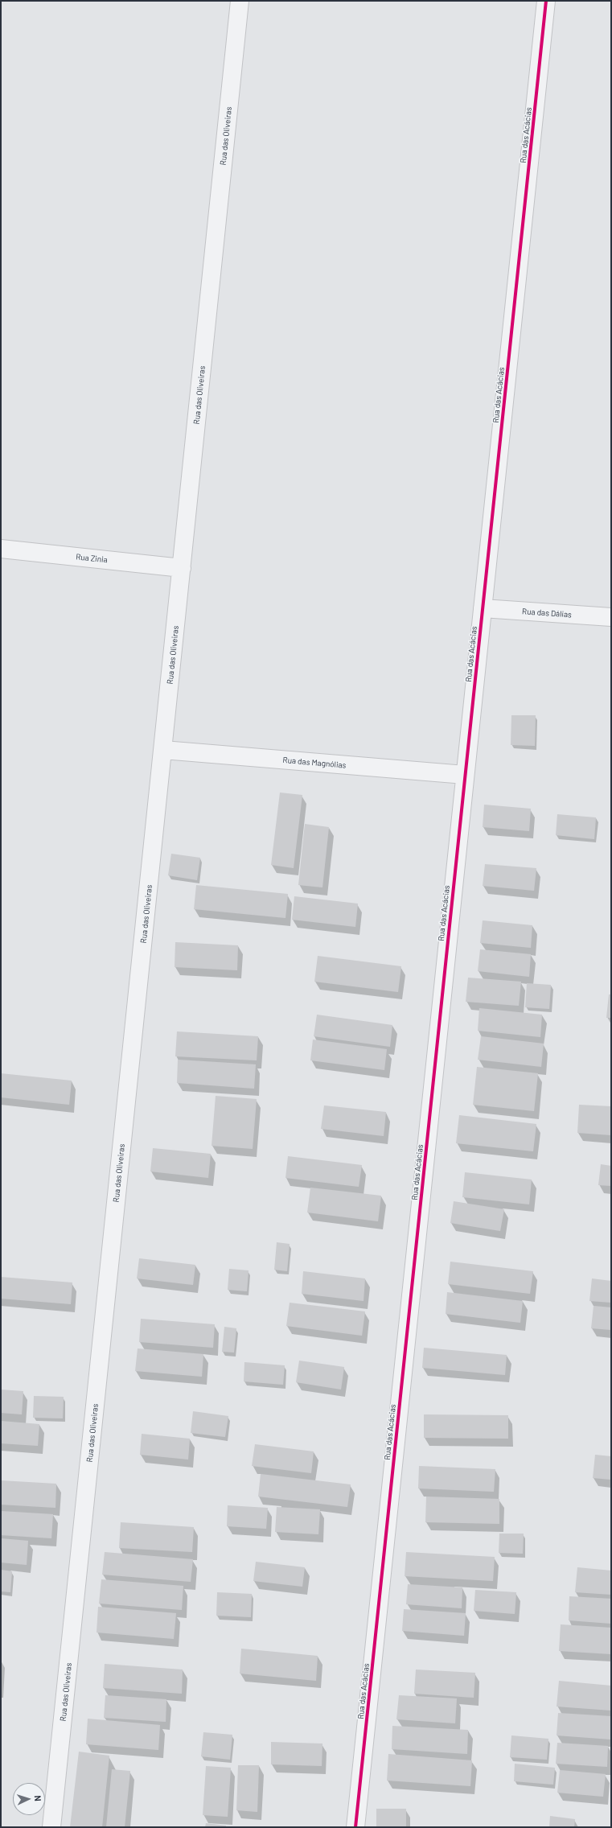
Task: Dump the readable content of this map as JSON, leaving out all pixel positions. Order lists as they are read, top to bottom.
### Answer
{
  "streets": {
    "street": [
      "Rua das Acácias",
      "Rua das Oliveiras",
      "Rua Zinia",
      "Rua das Dálias",
      "Rua das Magnólias"
    ]
  },
  "crossings": [
    ["Rua das Acácias", "Rua das Dálias"],
    ["Rua das Acácias", "Rua das Magnólias"],
    ["Rua das Oliveiras", "Rua Zinia"],
    ["Rua das Oliveiras", "Rua das Magnólias"]
  ],
  "north": "right"
}
